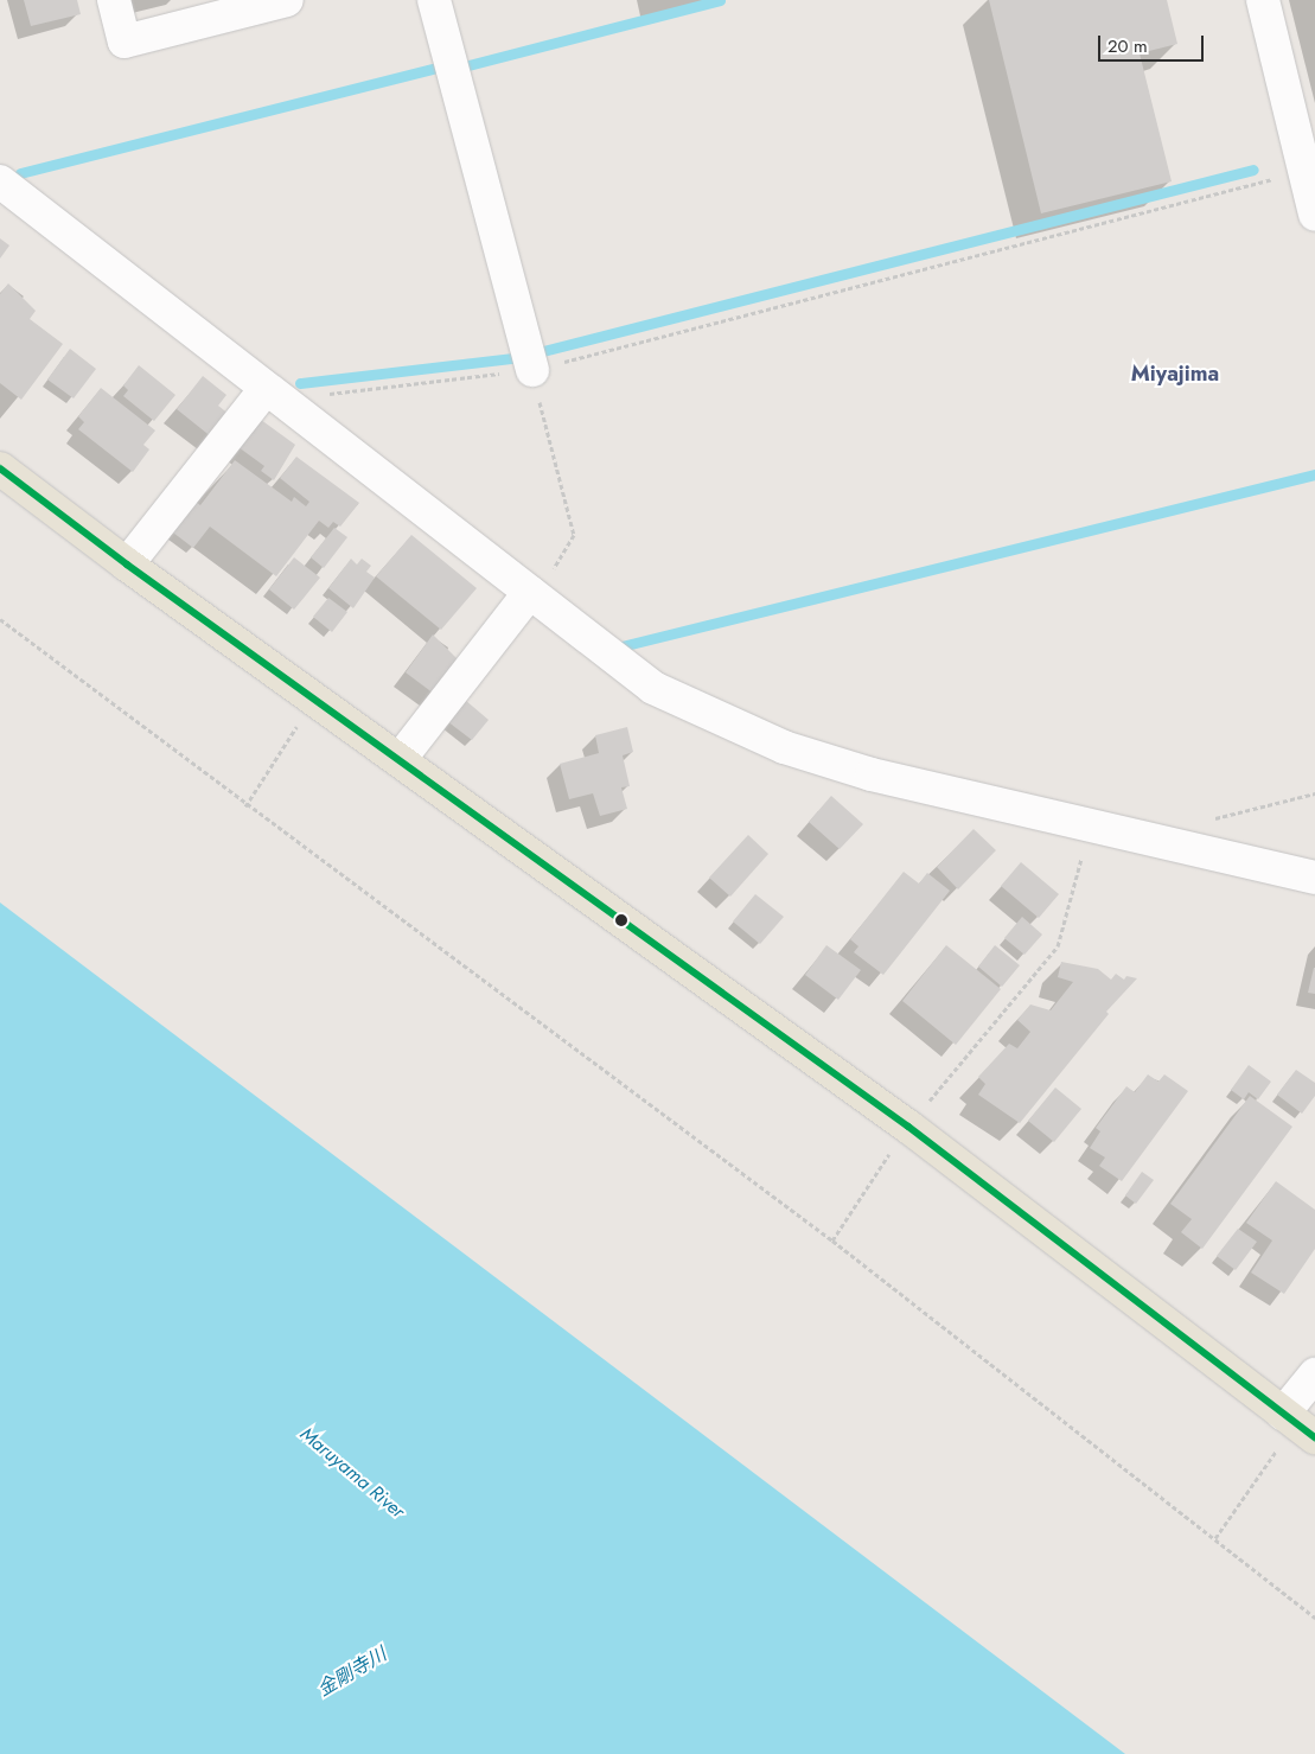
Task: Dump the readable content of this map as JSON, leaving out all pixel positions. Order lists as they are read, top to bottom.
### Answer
{
  "districts": ["Miyajima"],
  "water": ["Maruyama River", "金剛寺川"],
  "scale_bar": "20 m"
}
